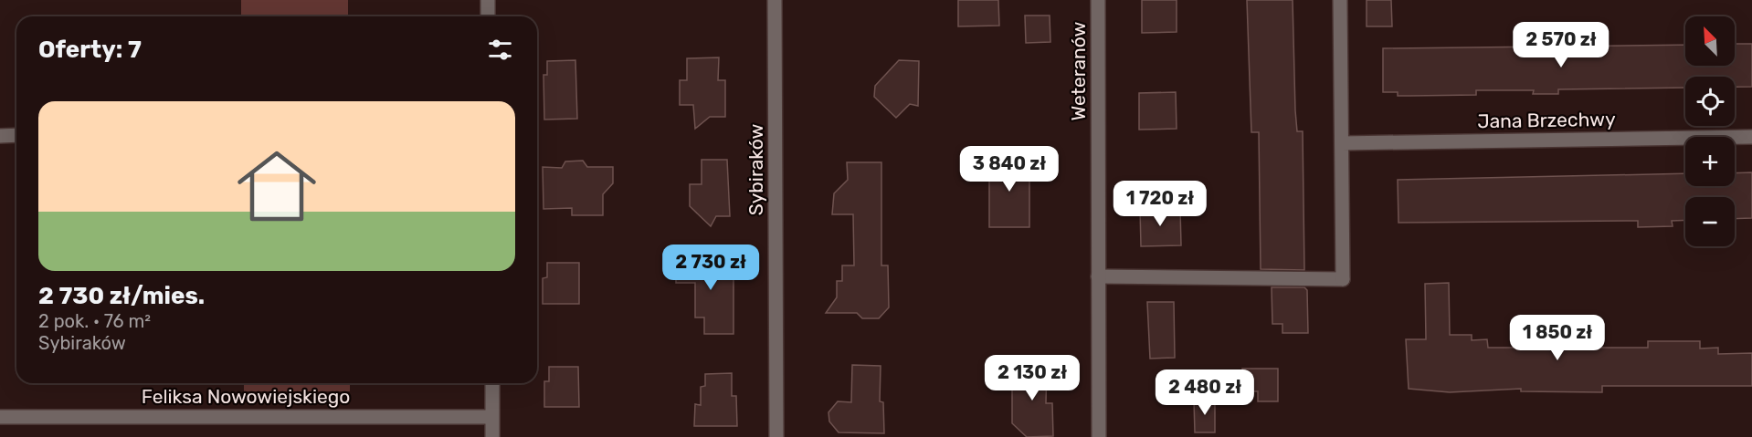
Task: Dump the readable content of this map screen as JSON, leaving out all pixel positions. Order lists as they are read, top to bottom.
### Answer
{
  "streets": {
    "street": [
      "Weteranów",
      "Jana Brzechwy",
      "Sybiraków",
      "Feliksa Nowowiejskiego"
    ]
  },
  "north": "top left",
  "page": {
    "map_buttons": ["+", "−"],
    "heading": "Oferty: 7",
    "price": [
      "2 570 zł",
      "3 840 zł",
      "1 720 zł",
      "2 730 zł",
      "1 850 zł",
      "2 130 zł",
      "2 480 zł"
    ],
    "list": [
      {
        "name": "2 730 zł/mies.",
        "note": "2 pok. · 76 m² · Sybiraków"
      }
    ]
  }
}
